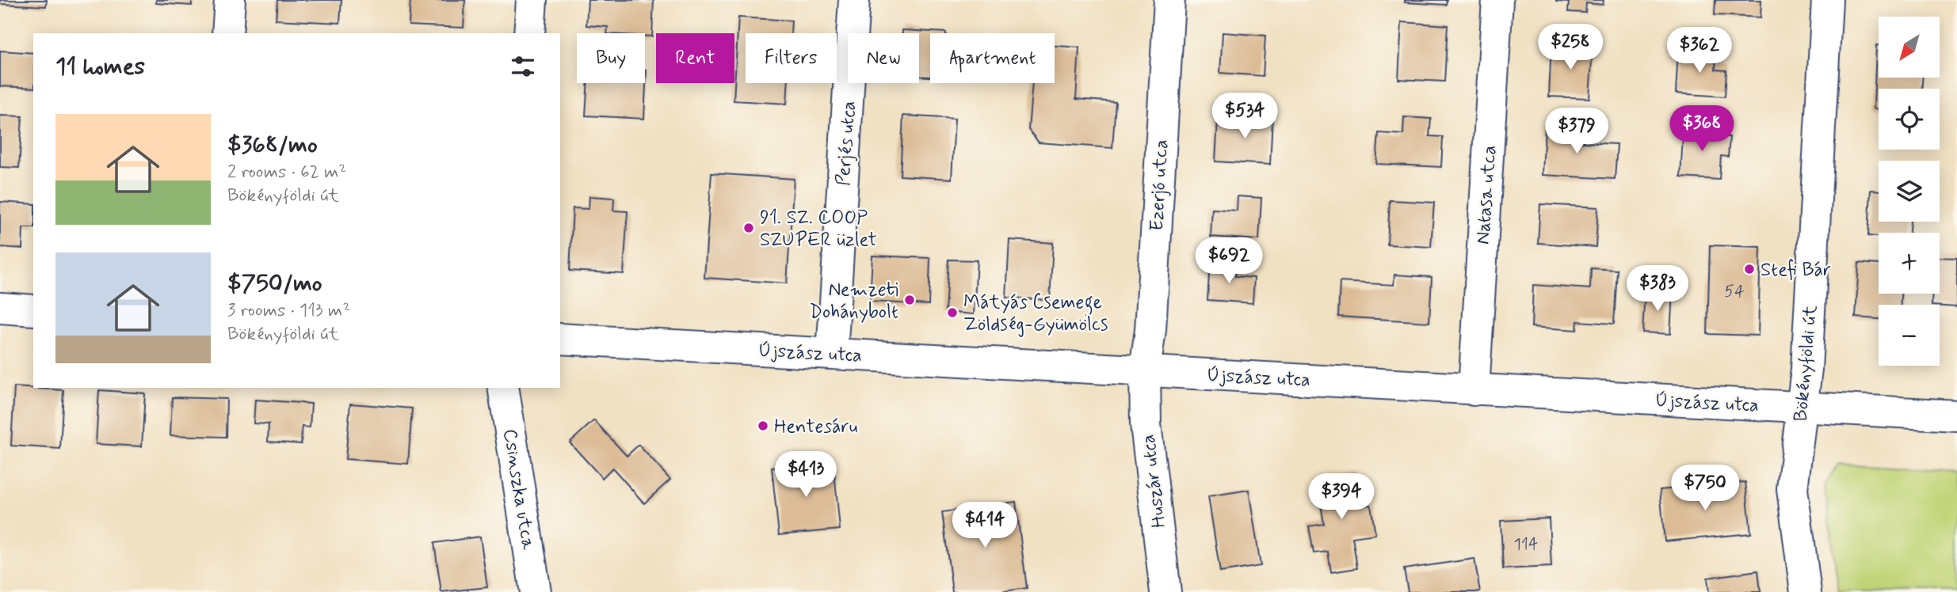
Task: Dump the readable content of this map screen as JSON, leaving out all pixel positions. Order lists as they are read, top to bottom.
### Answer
{
  "streets": {
    "street": [
      "Perjés utca",
      "Ezerjó utca",
      "Natasa utca",
      "Újszász utca",
      "Bökényföldi út",
      "Huszár utca",
      "Csinszka utca"
    ]
  },
  "crossings": [
    ["Perjés utca", "Újszász utca"],
    ["Ezerjó utca", "Újszász utca"],
    ["Ezerjó utca", "Huszár utca"],
    ["Natasa utca", "Újszász utca"],
    ["Újszász utca", "Bökényföldi út"],
    ["Újszász utca", "Huszár utca"]
  ],
  "places": [
    "91. SZ. COOP SZUPER üzlet",
    "Stefi Bár",
    "Nemzeti Dohánybolt",
    "Mátyás Csemege Zöldség-Gyümölcs",
    "Hentesáru"
  ],
  "house_numbers": ["54", "114"],
  "north": "bottom left",
  "page": {
    "map_buttons": ["+", "−"],
    "price": [
      "$258",
      "$362",
      "$534",
      "$368",
      "$379",
      "$692",
      "$383",
      "$413",
      "$750",
      "$394",
      "$414"
    ],
    "chip": [
      "Buy",
      "Rent",
      "Filters",
      "New",
      "Apartment"
    ],
    "heading": "11 homes",
    "list": [
      {
        "name": "$368/mo",
        "note": "2 rooms · 62 m² · Bökényföldi út"
      },
      {
        "name": "$750/mo",
        "note": "3 rooms · 113 m² · Bökényföldi út"
      }
    ]
  }
}
